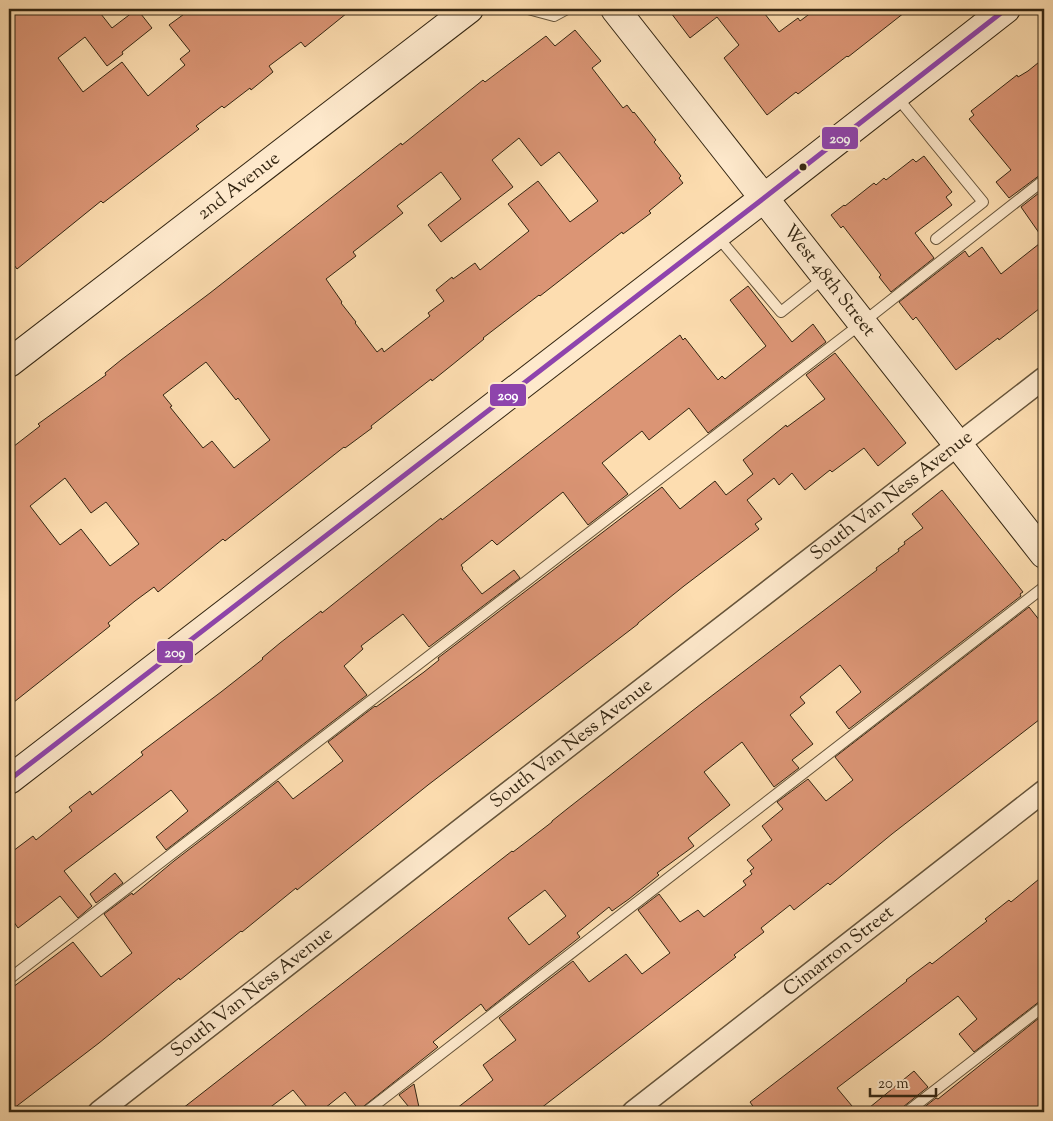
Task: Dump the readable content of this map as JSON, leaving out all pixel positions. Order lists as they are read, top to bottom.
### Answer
{
  "streets": {
    "street": [
      "2nd Avenue",
      "West 48th Street",
      "South Van Ness Avenue",
      "Cimarron Street"
    ]
  },
  "crossings": [
    ["West 48th Street", "South Van Ness Avenue"]
  ],
  "lines": ["transit line 209"],
  "scale_bar": "20 m"
}
